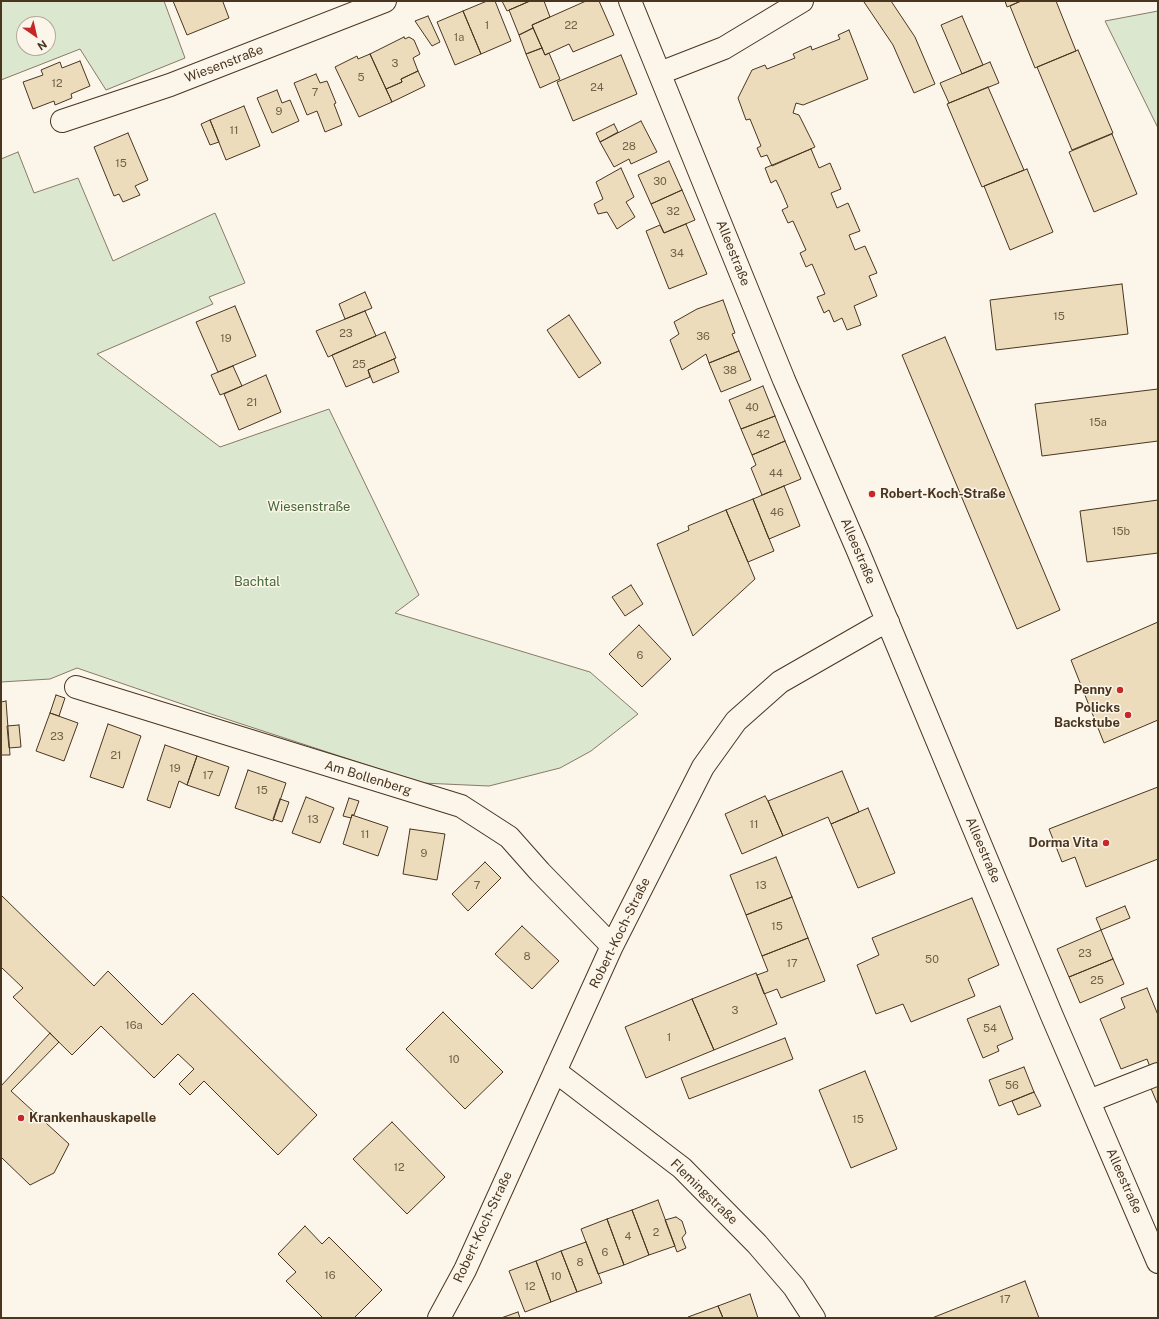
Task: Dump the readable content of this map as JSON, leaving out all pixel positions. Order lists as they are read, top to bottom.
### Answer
{
  "streets": {
    "street": [
      "Wiesenstraße",
      "Alleestraße",
      "Am Bollenberg",
      "Robert-Koch-Straße",
      "Flemingstraße"
    ]
  },
  "crossings": [
    ["Alleestraße", "Robert-Koch-Straße"],
    ["Am Bollenberg", "Robert-Koch-Straße"],
    ["Robert-Koch-Straße", "Flemingstraße"]
  ],
  "parks": ["Wiesenstraße", "Bachtal"],
  "places": [
    "Robert-Koch-Straße",
    "Penny",
    "Policks Backstube",
    "Dorma Vita",
    "Krankenhauskapelle"
  ],
  "house_numbers": [
    "1",
    "22",
    "1a",
    "3",
    "5",
    "12",
    "24",
    "7",
    "9",
    "11",
    "28",
    "15",
    "30",
    "32",
    "34",
    "15",
    "23",
    "36",
    "19",
    "25",
    "38",
    "21",
    "40",
    "15a",
    "42",
    "44",
    "46",
    "15b",
    "6",
    "23",
    "21",
    "19",
    "17",
    "15",
    "13",
    "11",
    "11",
    "9",
    "7",
    "13",
    "15",
    "23",
    "8",
    "50",
    "17",
    "25",
    "3",
    "16a",
    "54",
    "1",
    "10",
    "56",
    "15",
    "12",
    "2",
    "4",
    "6",
    "8",
    "16",
    "10",
    "12",
    "17"
  ],
  "north": "bottom right"
}
